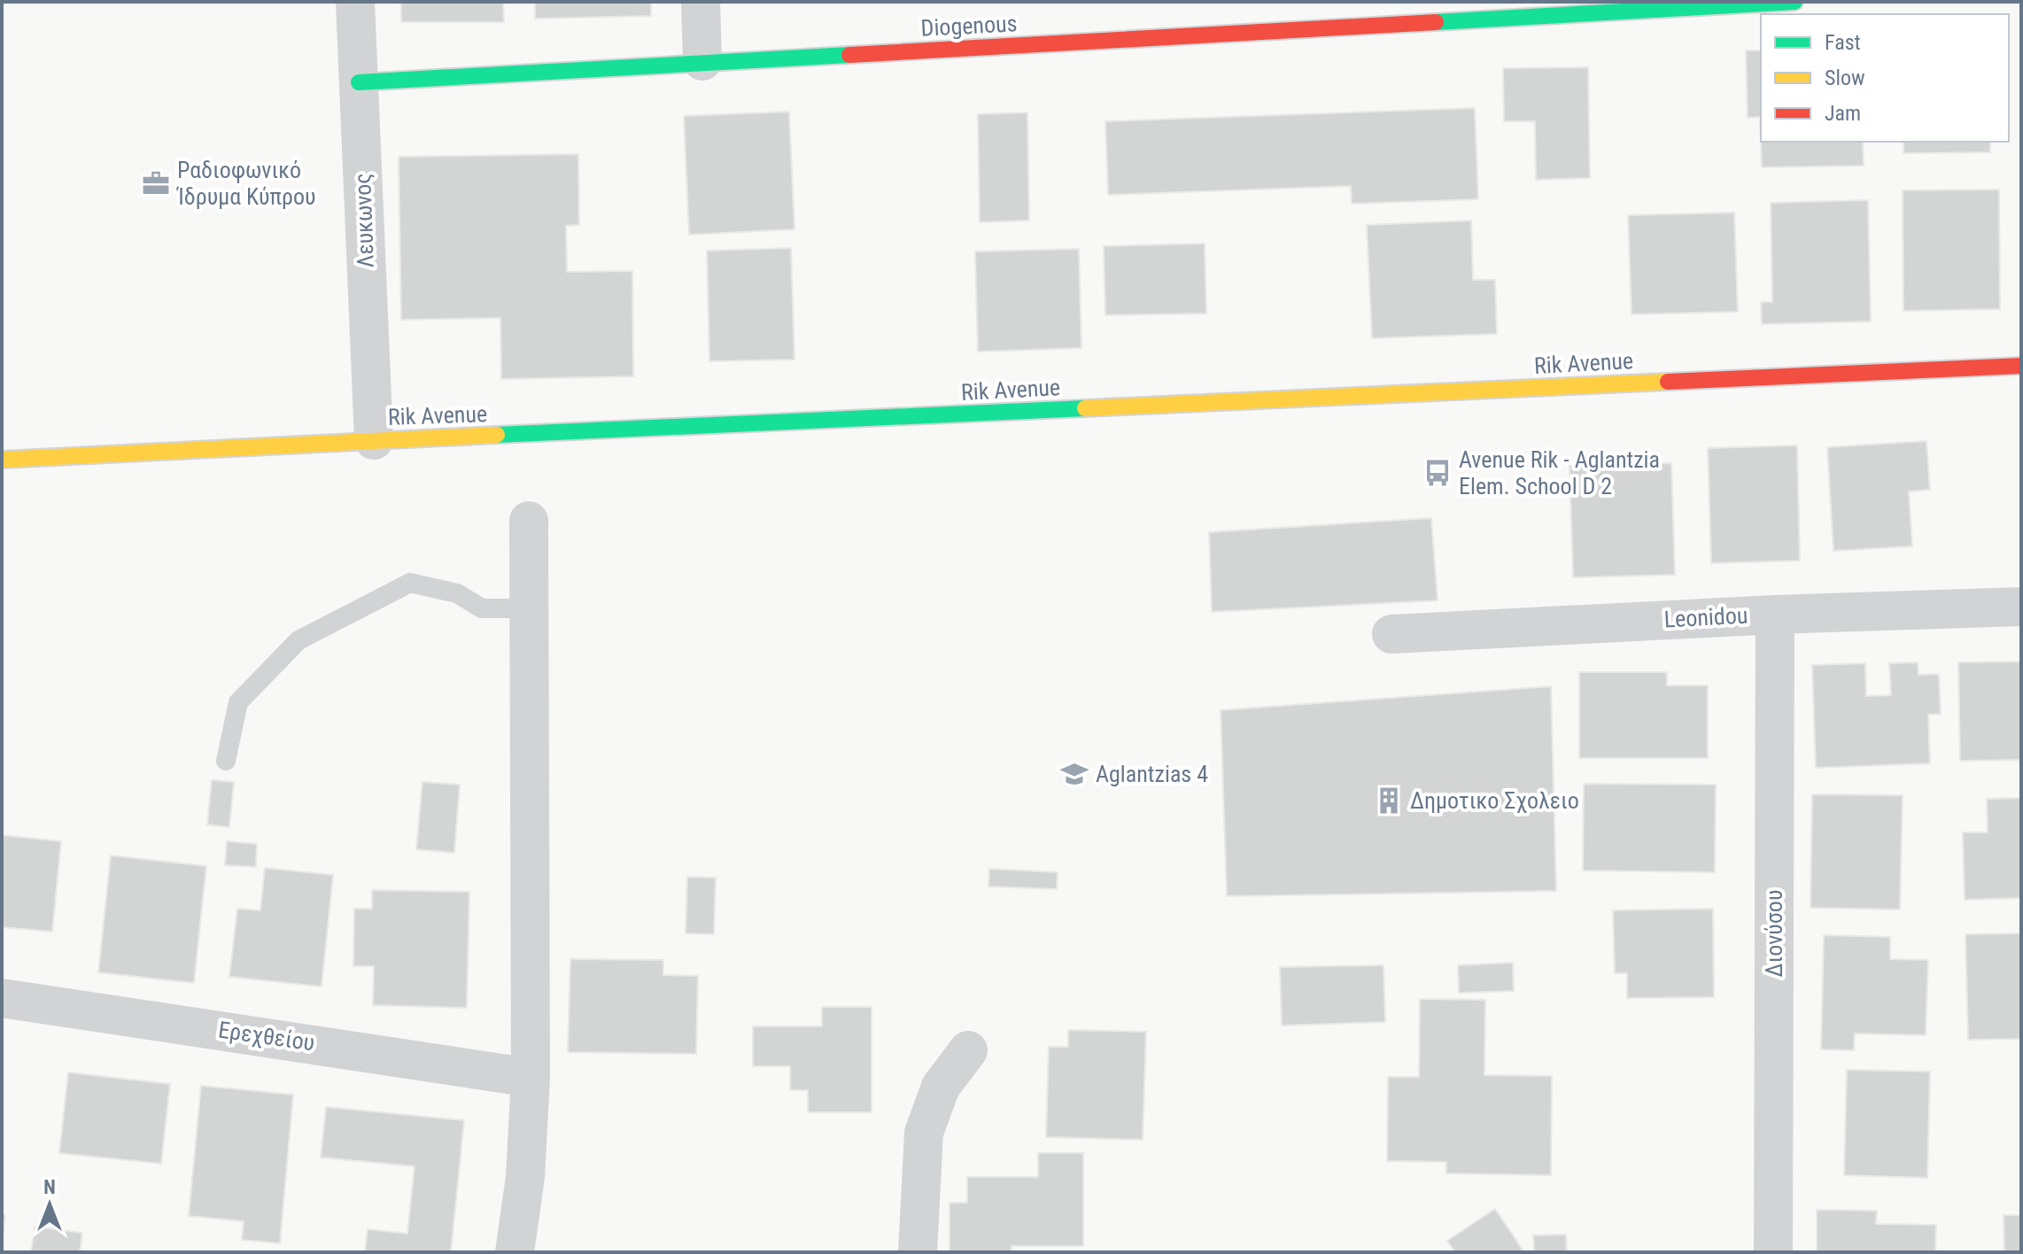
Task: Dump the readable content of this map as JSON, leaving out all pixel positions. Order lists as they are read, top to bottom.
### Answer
{
  "streets": {
    "main road": ["Diogenous", "Rik Avenue"],
    "street": [
      "Λευκωνος",
      "Leonidou",
      "Διονύσου",
      "Ερεχθείου"
    ]
  },
  "crossings": [
    ["Diogenous", "Λευκωνος"],
    ["Λευκωνος", "Rik Avenue"],
    ["Leonidou", "Διονύσου"]
  ],
  "places": {
    "office": ["Ραδιοφωνικό Ίδρυμα Κύπρου"],
    "bus stop": ["Avenue Rik - Aglantzia Elem. School D 2"],
    "school or university": ["Aglantzias 4"],
    "building": ["Δημοτικο Σχολειο"]
  },
  "legend": ["Fast", "Slow", "Jam"],
  "north": "top"
}
